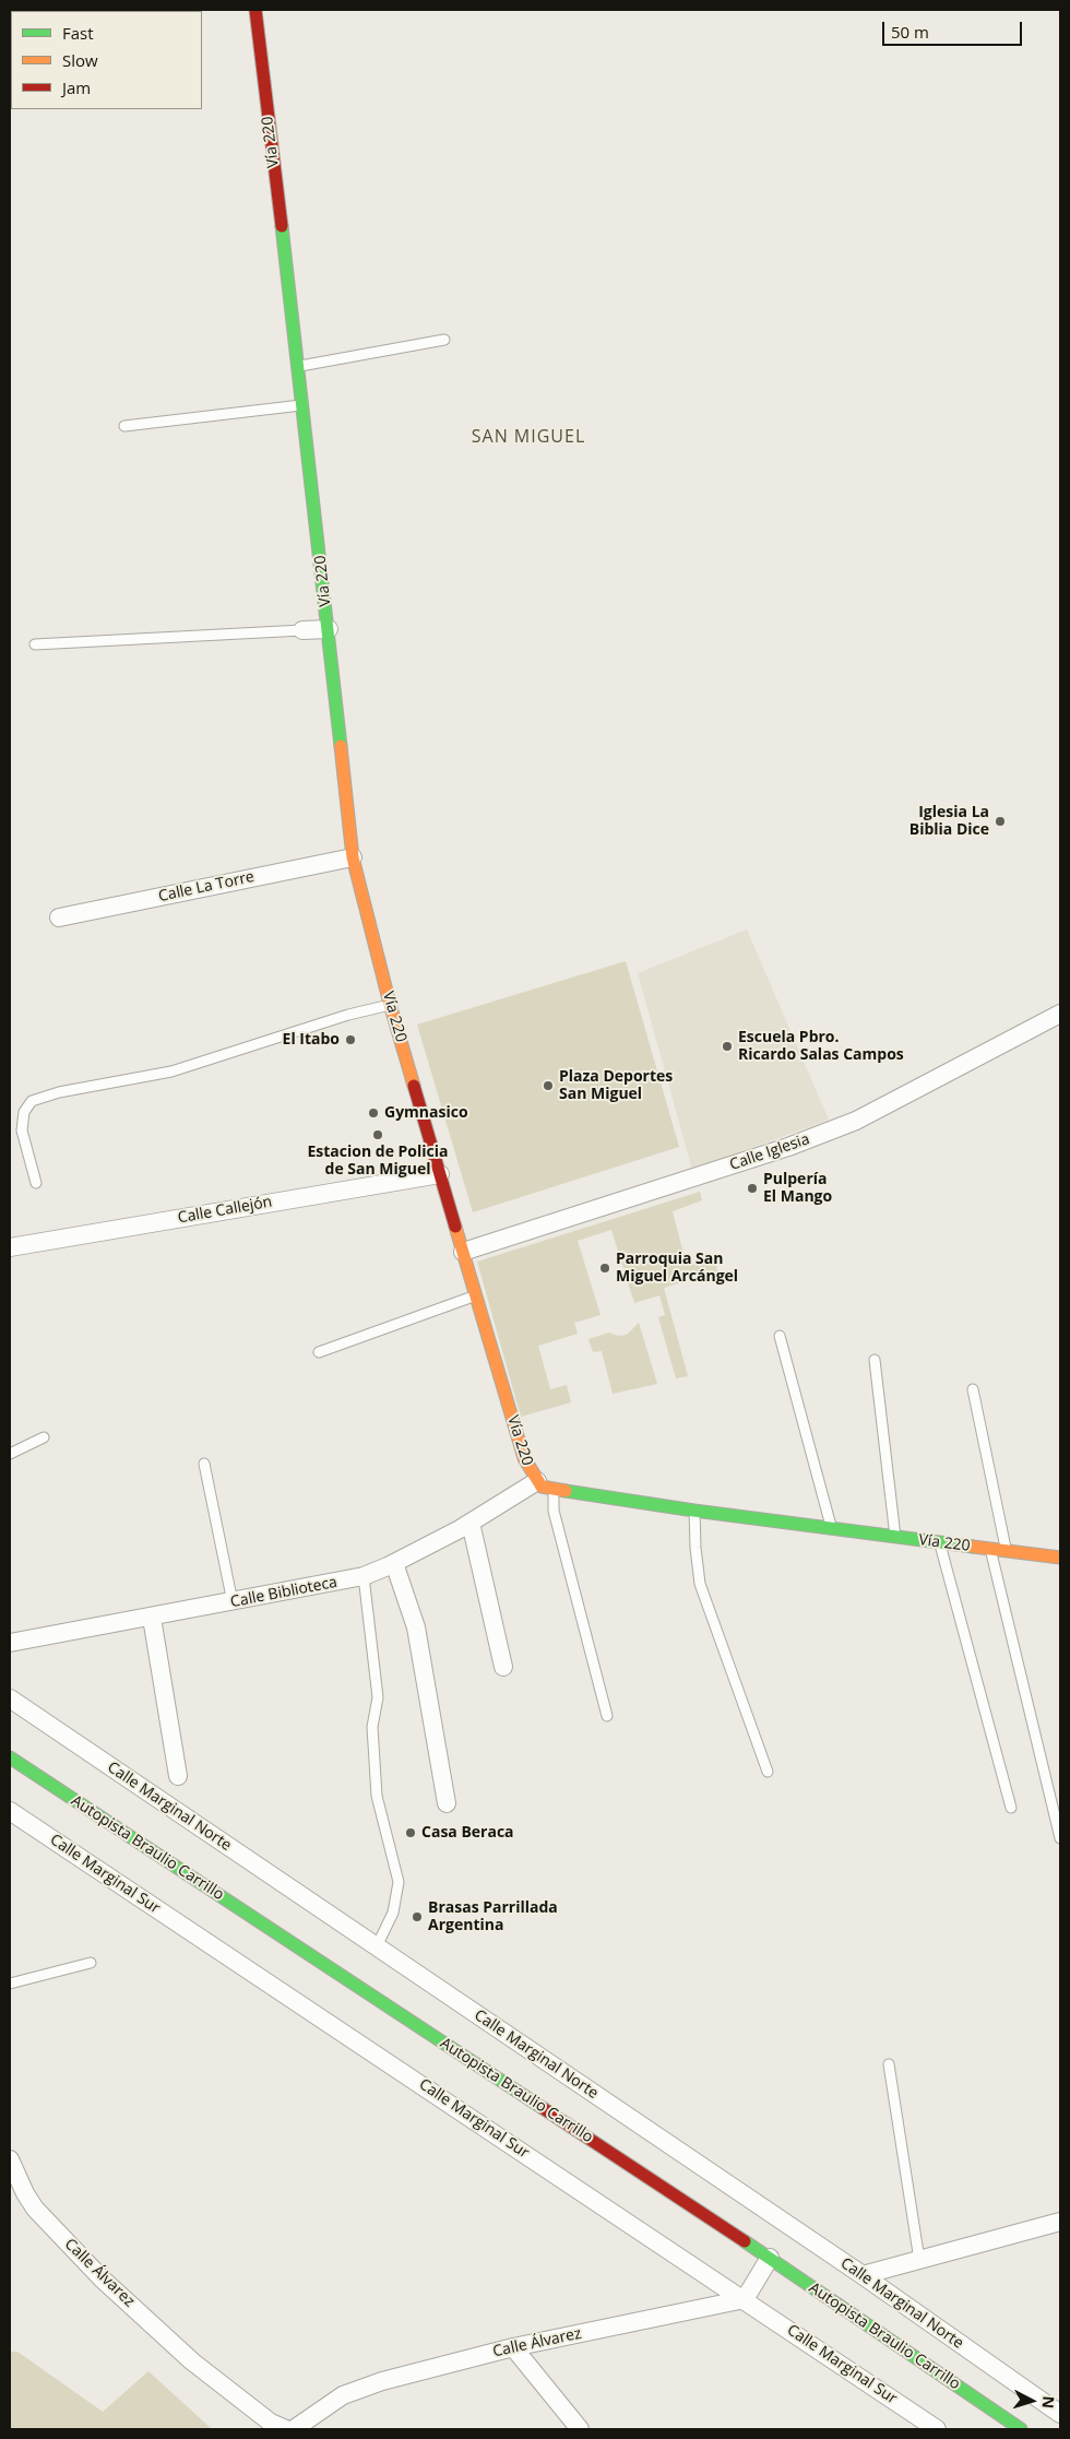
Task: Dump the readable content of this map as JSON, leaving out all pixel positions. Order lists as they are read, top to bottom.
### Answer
{
  "streets": {
    "main road": ["Vía 220", "Autopista Braulio Carrillo"],
    "street": [
      "Calle La Torre",
      "Calle Iglesia",
      "Calle Callejón",
      "Calle Biblioteca",
      "Calle Marginal Norte",
      "Calle Marginal Sur",
      "Calle Álvarez"
    ]
  },
  "crossings": [
    ["Vía 220", "Calle La Torre"],
    ["Vía 220", "Calle Iglesia"],
    ["Vía 220", "Calle Callejón"],
    ["Vía 220", "Calle Biblioteca"],
    ["Calle Marginal Sur", "Calle Álvarez"]
  ],
  "districts": ["SAN MIGUEL"],
  "places": [
    "Iglesia La Biblia Dice",
    "El Itabo",
    "Escuela Pbro. Ricardo Salas Campos",
    "Plaza Deportes San Miguel",
    "Gymnasico",
    "Estacion de Policia de San Miguel",
    "Pulpería El Mango",
    "Parroquia San Miguel Arcángel",
    "Casa Beraca",
    "Brasas Parrillada Argentina"
  ],
  "legend": ["Fast", "Slow", "Jam"],
  "scale_bar": "50 m",
  "north": "right"
}
